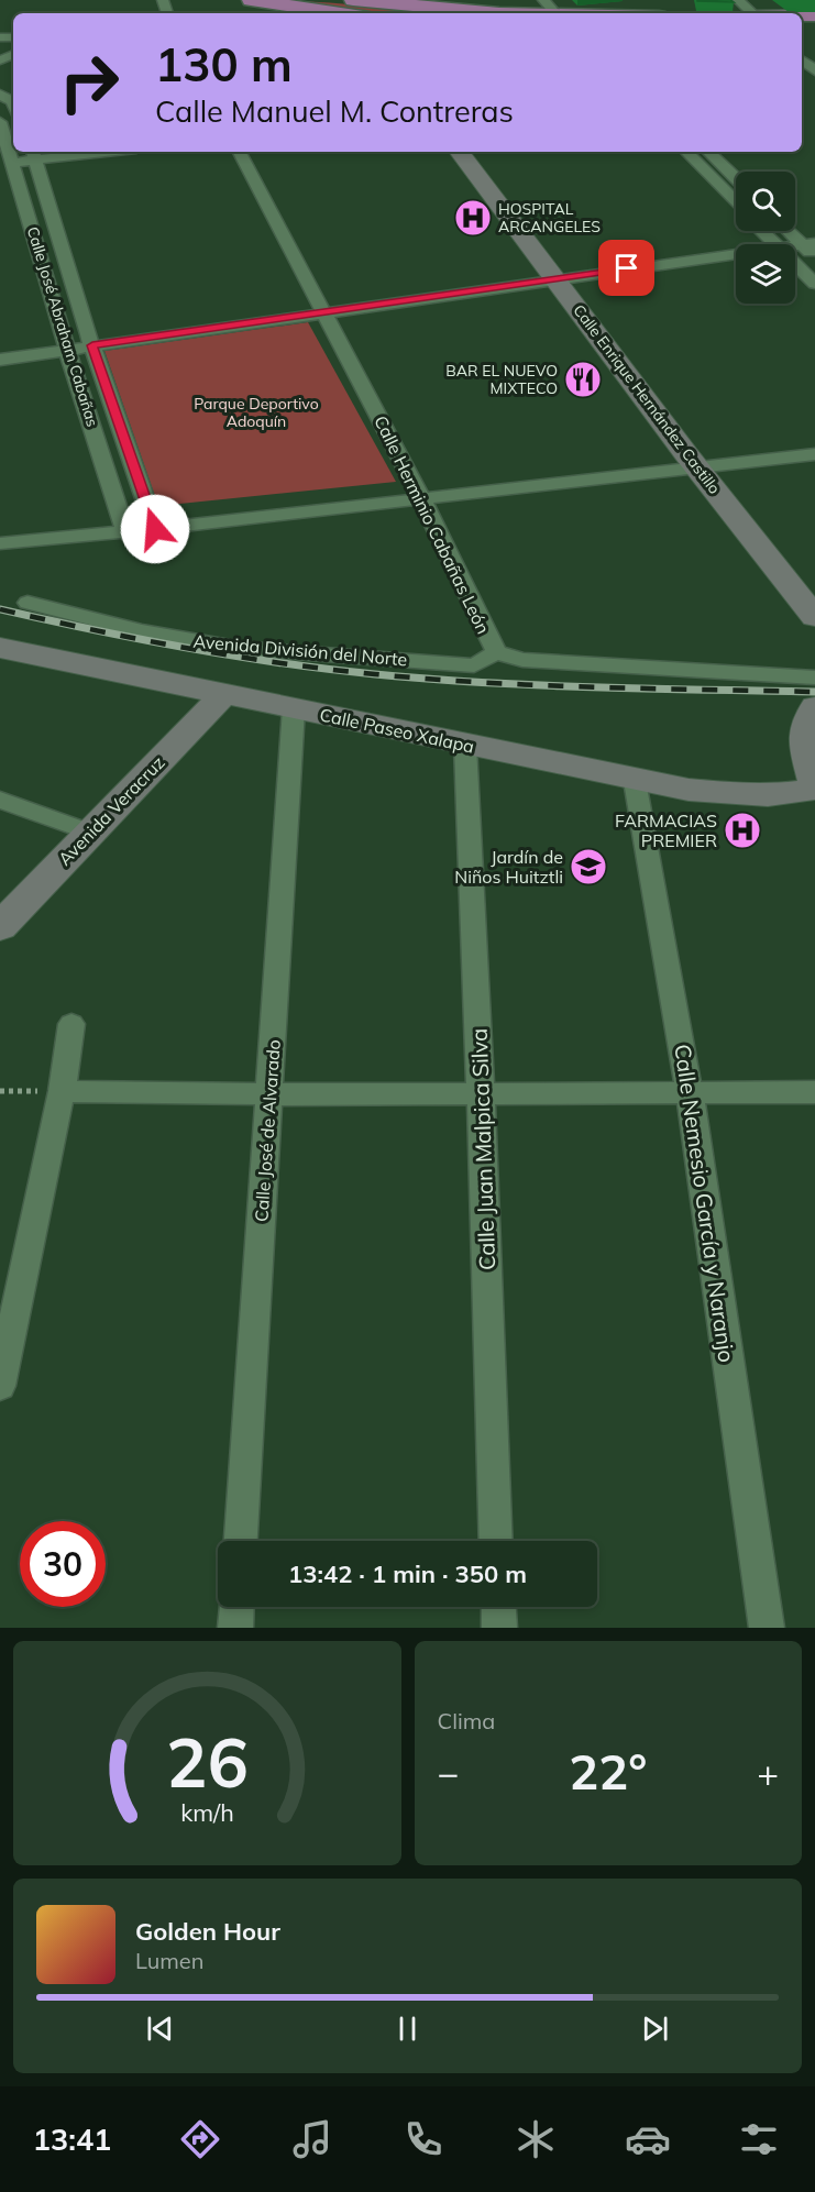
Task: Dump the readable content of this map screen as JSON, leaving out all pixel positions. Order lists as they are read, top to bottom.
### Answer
{
  "streets": {
    "main road": ["Calle Enrique Hernández Castillo", "Calle Paseo Xalapa", "Avenida Veracruz"],
    "street": [
      "Calle José Abraham Cabañas",
      "Calle Herminio Cabañas León",
      "Avenida División del Norte",
      "Calle José de Alvarado",
      "Calle Juan Malpica Silva",
      "Calle Nemesio García y Naranjo"
    ]
  },
  "crossings": [
    ["Calle Herminio Cabañas León", "Avenida División del Norte"],
    ["Calle Paseo Xalapa", "Avenida Veracruz"],
    ["Calle Paseo Xalapa", "Calle José de Alvarado"],
    ["Calle Paseo Xalapa", "Calle Juan Malpica Silva"],
    ["Calle Paseo Xalapa", "Calle Nemesio García y Naranjo"]
  ],
  "parks": ["Parque Deportivo Adoquín"],
  "places": {
    "hospital": ["HOSPITAL ARCANGELES", "FARMACIAS PREMIER"],
    "restaurant": ["BAR EL NUEVO MIXTECO"],
    "school or university": ["Jardín de Niños Huitztli"]
  },
  "page": {
    "turn": ["130 m", "Calle Manuel M. Contreras"],
    "limit": "30",
    "trip": "13:42 · 1 min · 350 m",
    "tile": "Clima",
    "heat": ["−", "22°", "+"],
    "song": ["Golden Hour", "Lumen"],
    "tabs": "13:41",
    "gauge": ["26", "km/h"]
  }
}
